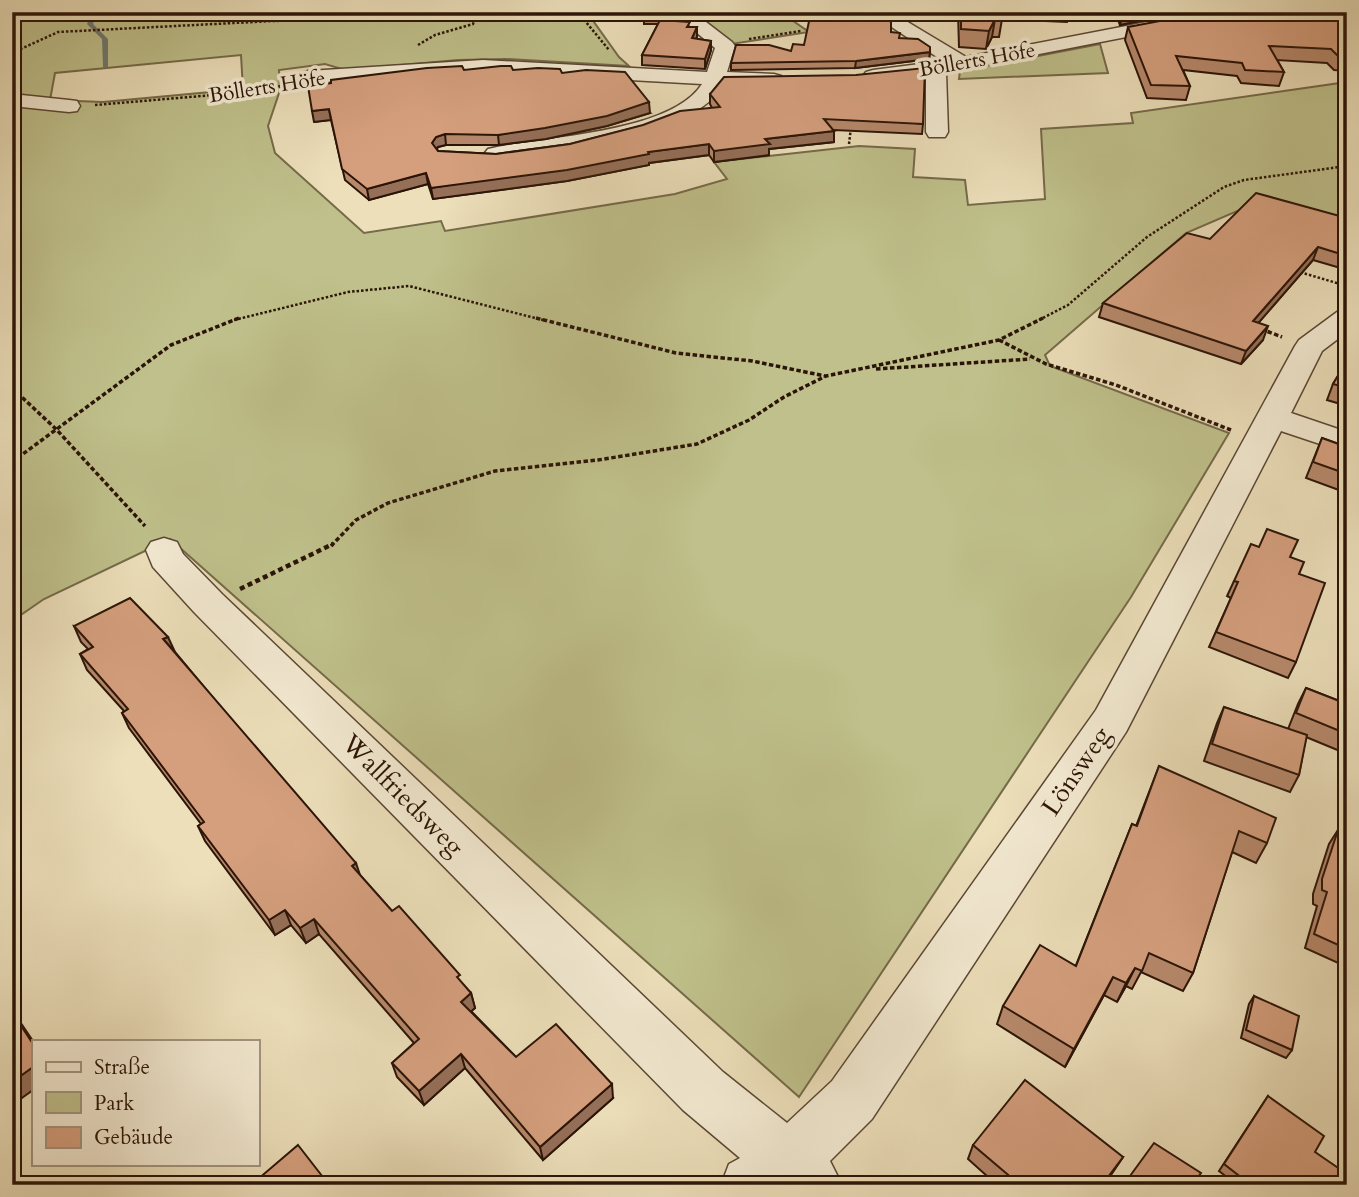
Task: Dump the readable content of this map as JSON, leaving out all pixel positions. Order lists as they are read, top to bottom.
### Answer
{
  "streets": {
    "street": ["Böllerts Höfe", "Lönsweg", "Wallfriedsweg"]
  },
  "crossings": [
    ["Lönsweg", "Wallfriedsweg"]
  ],
  "legend": ["Straße", "Park", "Gebäude"]
}
